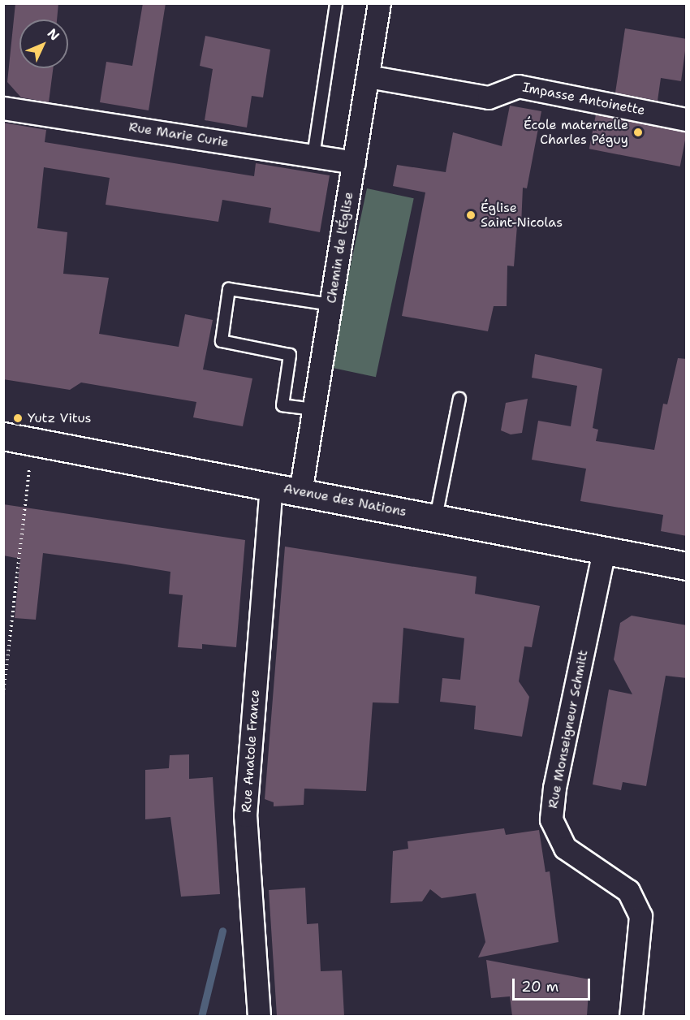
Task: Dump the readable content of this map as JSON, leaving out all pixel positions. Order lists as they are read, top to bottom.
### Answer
{
  "streets": {
    "main road": ["Avenue des Nations"],
    "street": [
      "Impasse Antoinette",
      "Rue Marie Curie",
      "Chemin de l'Église",
      "Rue Monseigneur Schmitt",
      "Rue Anatole France"
    ]
  },
  "crossings": [
    ["Impasse Antoinette", "Chemin de l'Église"],
    ["Rue Marie Curie", "Chemin de l'Église"],
    ["Chemin de l'Église", "Avenue des Nations"],
    ["Avenue des Nations", "Rue Monseigneur Schmitt"],
    ["Avenue des Nations", "Rue Anatole France"]
  ],
  "places": ["École maternelle Charles Péguy", "Église Saint-Nicolas", "Yutz Vitus"],
  "scale_bar": "20 m",
  "north": "top right"
}
